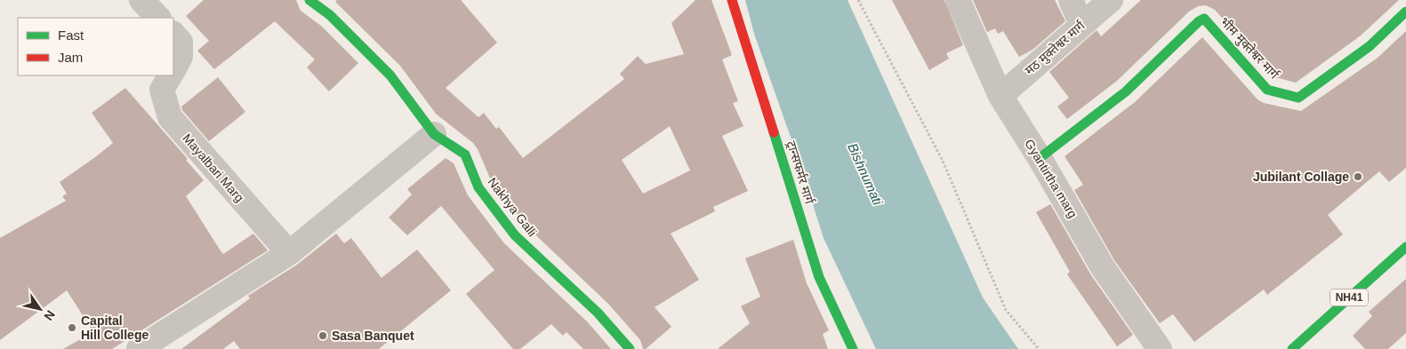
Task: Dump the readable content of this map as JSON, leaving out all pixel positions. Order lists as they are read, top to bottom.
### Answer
{
  "streets": {
    "main road": [
      "भीम मुक्तेश्वर मार्ग",
      "ट्रान्सफर्मर मार्ग",
      "Nakhya Galli",
      "NH41"
    ],
    "street": ["मठ मुक्तेश्वर मार्ग", "Mayalbari Marg", "Gyantirtha marg"]
  },
  "crossings": [
    ["मठ मुक्तेश्वर मार्ग", "Gyantirtha marg"],
    ["भीम मुक्तेश्वर मार्ग", "Gyantirtha marg"]
  ],
  "water": ["Bishnumati"],
  "places": ["Jubilant Collage", "Capital Hill College", "Sasa Banquet"],
  "legend": ["Fast", "Jam"],
  "north": "bottom right"
}
